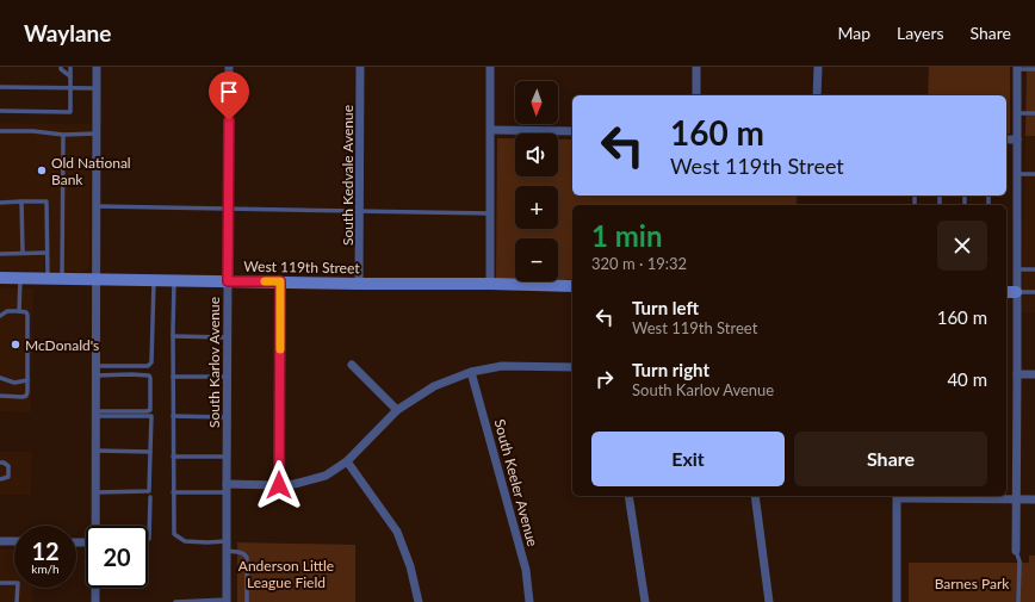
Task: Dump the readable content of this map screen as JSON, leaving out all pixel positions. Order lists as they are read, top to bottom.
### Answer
{
  "streets": {
    "street": [
      "South Kedvale Avenue",
      "West 119th Street",
      "South Karlov Avenue",
      "South Keeler Avenue"
    ]
  },
  "crossings": [
    ["South Kedvale Avenue", "West 119th Street"],
    ["West 119th Street", "South Karlov Avenue"]
  ],
  "parks": ["Anderson Little League Field", "Barnes Park"],
  "places": ["Old National Bank", "McDonald's"],
  "north": "bottom",
  "page": {
    "header": "Waylane",
    "nav": ["Map", "Layers", "Share"],
    "map_buttons": ["+", "−"],
    "turn": ["160 m", "West 119th Street"],
    "heading": ["1 min", "320 m · 19:32"],
    "list": [
      {
        "name": "Turn left",
        "note": "West 119th Street",
        "value": "160 m"
      },
      {
        "name": "Turn right",
        "note": "South Karlov Avenue",
        "value": "40 m"
      }
    ],
    "buttons": ["Exit", "Share"],
    "speed": "12 km/h",
    "limit": "20"
  }
}
